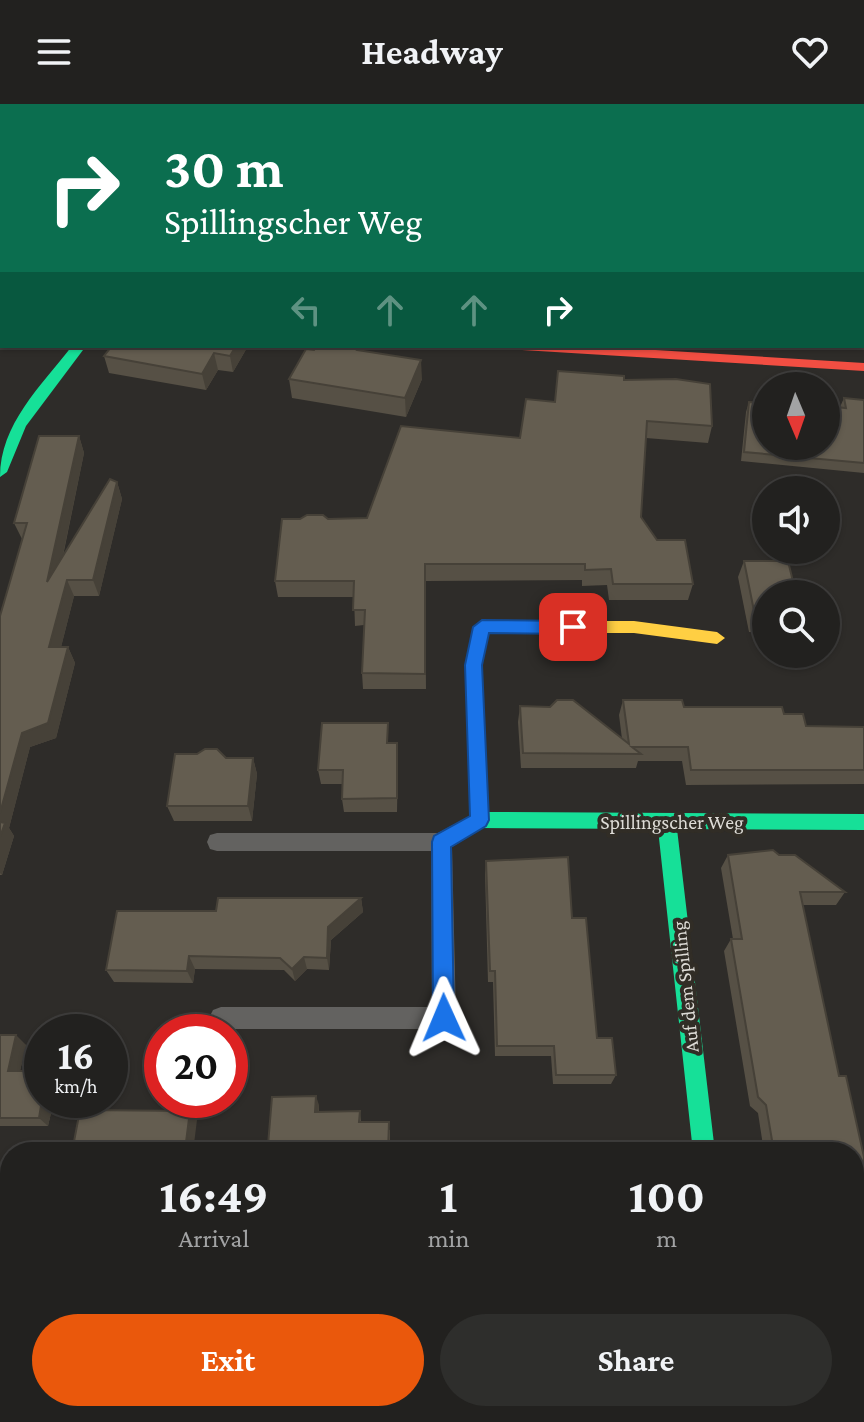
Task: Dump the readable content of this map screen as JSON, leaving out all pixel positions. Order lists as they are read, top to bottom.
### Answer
{
  "streets": {
    "street": ["Spillingscher Weg", "Auf dem Spilling"]
  },
  "crossings": [
    ["Spillingscher Weg", "Auf dem Spilling"]
  ],
  "north": "bottom",
  "page": {
    "header": "Headway",
    "turn": ["30 m", "Spillingscher Weg"],
    "speed": "16 km/h",
    "limit": "20",
    "eta": [
      "16:49",
      "Arrival",
      "1",
      "min",
      "100",
      "m"
    ],
    "buttons": ["Exit", "Share"]
  }
}
